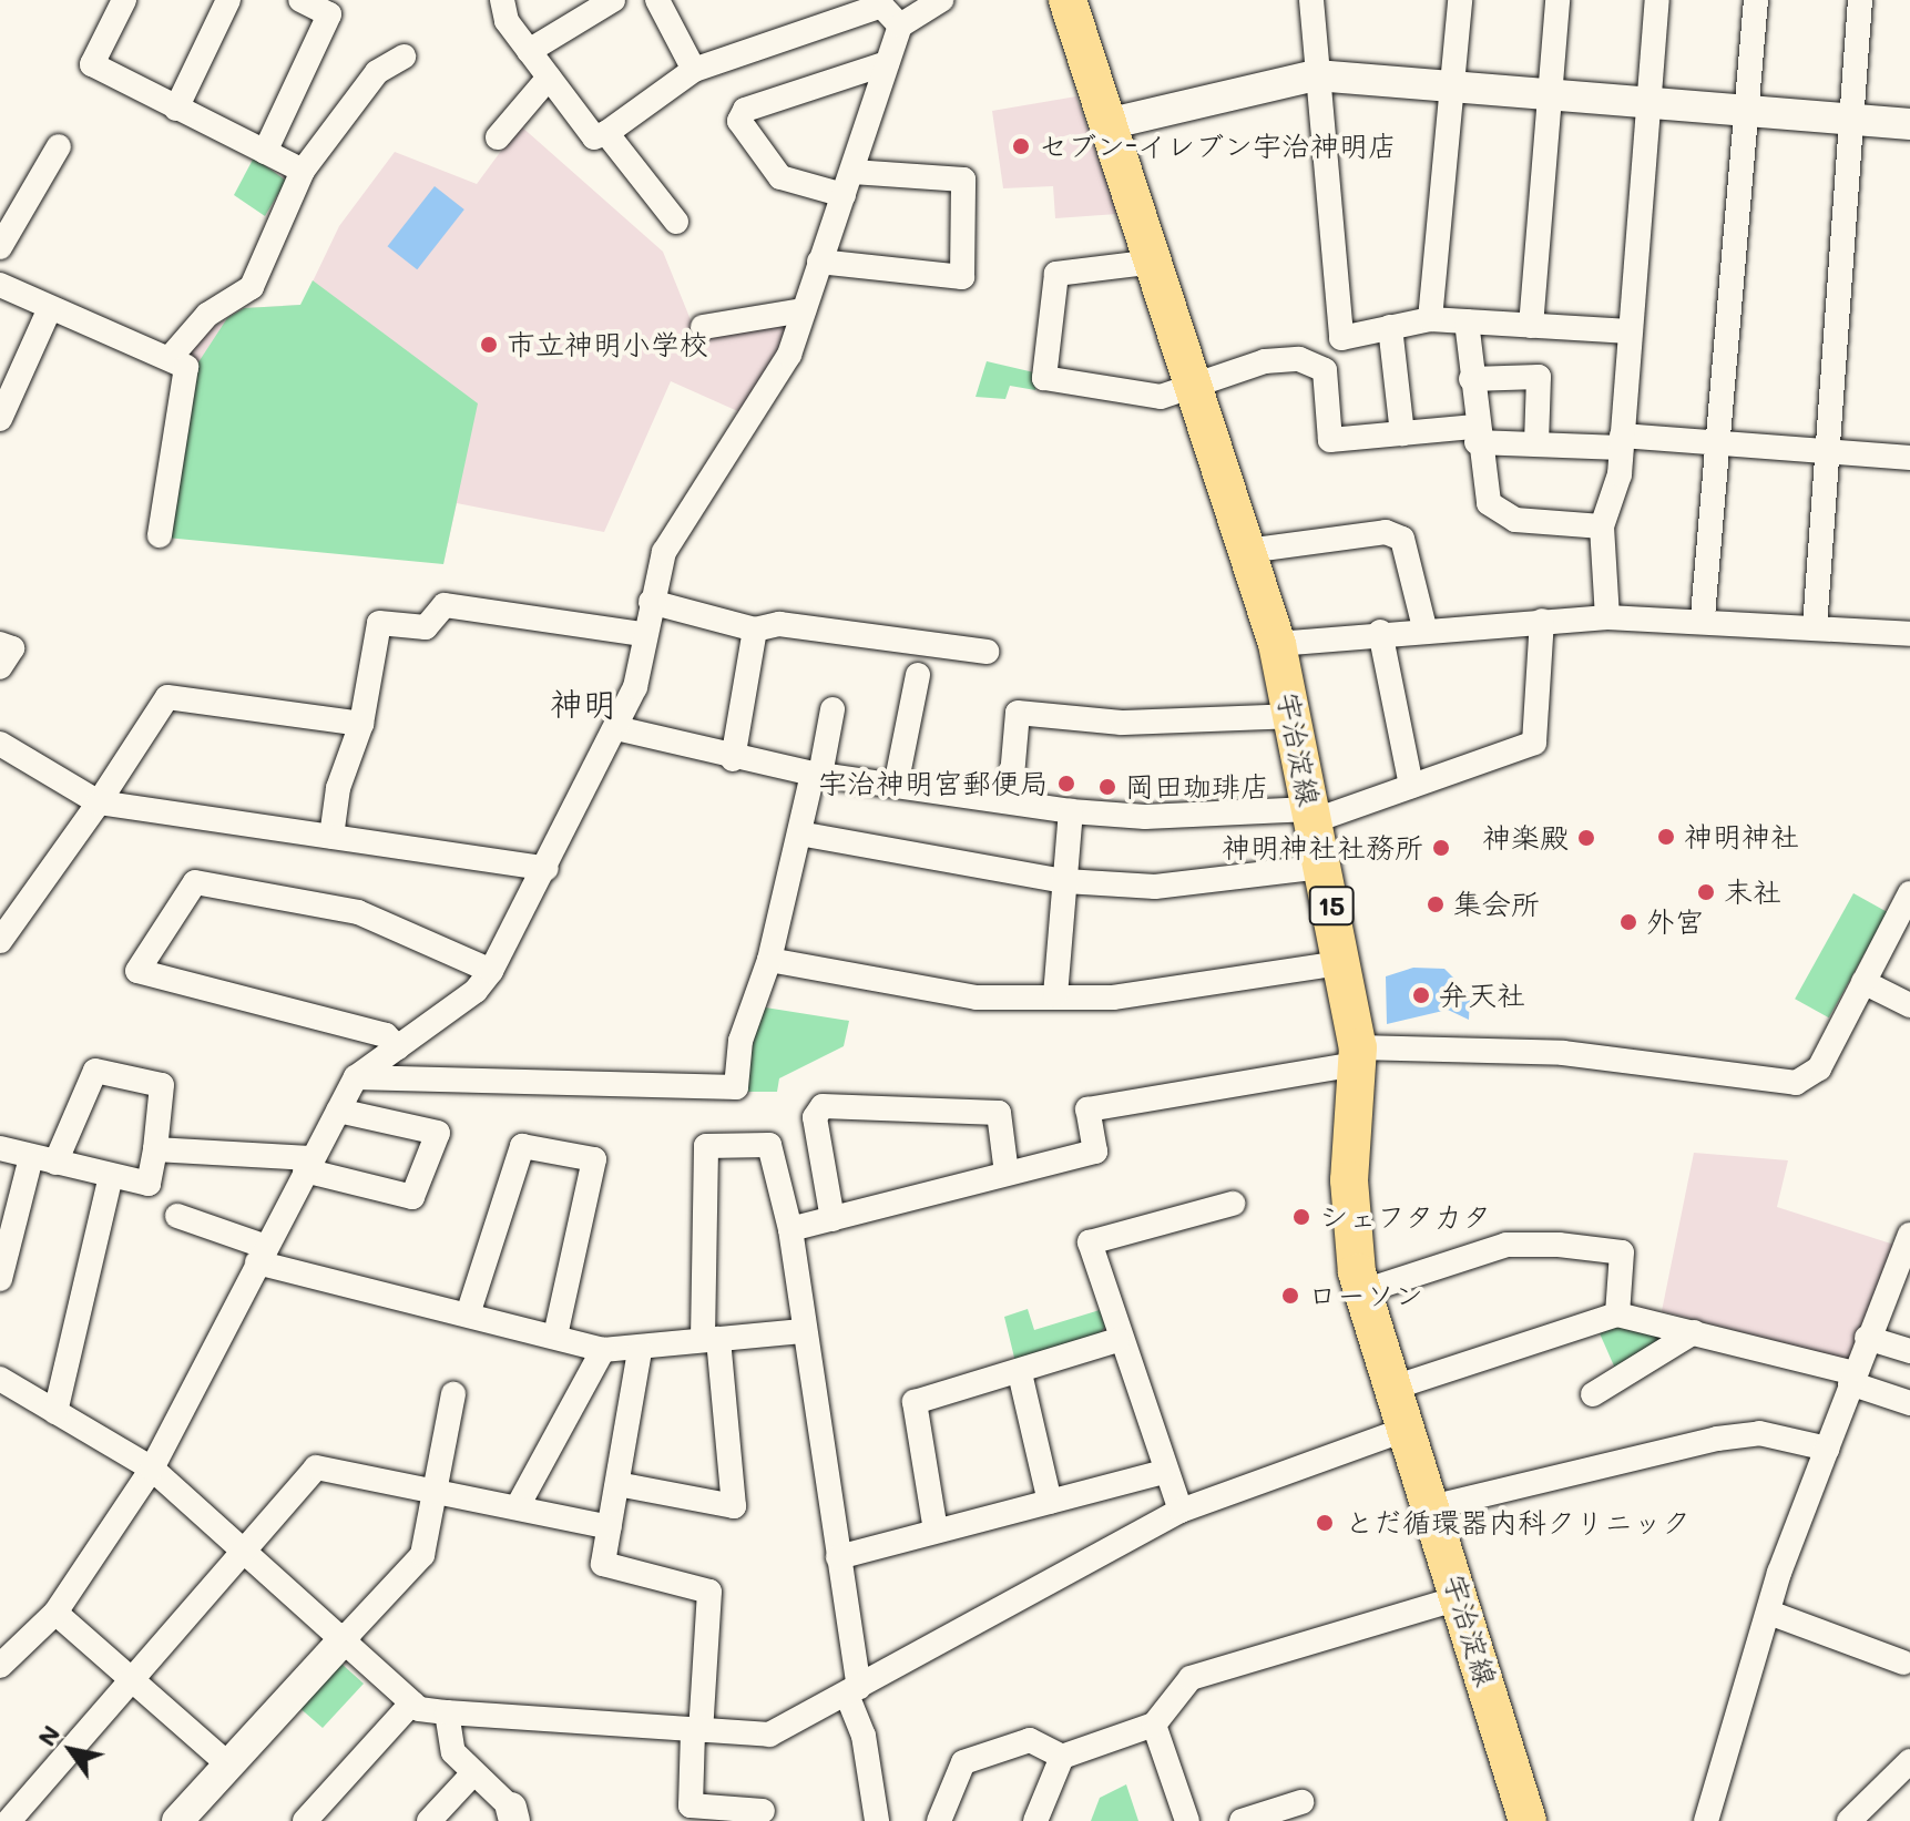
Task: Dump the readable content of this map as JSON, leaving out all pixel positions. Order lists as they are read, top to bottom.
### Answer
{
  "streets": {
    "main road": ["宇治淀線", "15"]
  },
  "districts": ["神明"],
  "places": [
    "セブン-イレブン宇治神明店",
    "市立神明小学校",
    "宇治神明宮郵便局",
    "岡田珈琲店",
    "神明神社",
    "神楽殿",
    "神明神社社務所",
    "末社",
    "集会所",
    "外宮",
    "弁天社",
    "シェフタカタ",
    "ローソン",
    "とだ循環器内科クリニック"
  ],
  "north": "top left"
}
